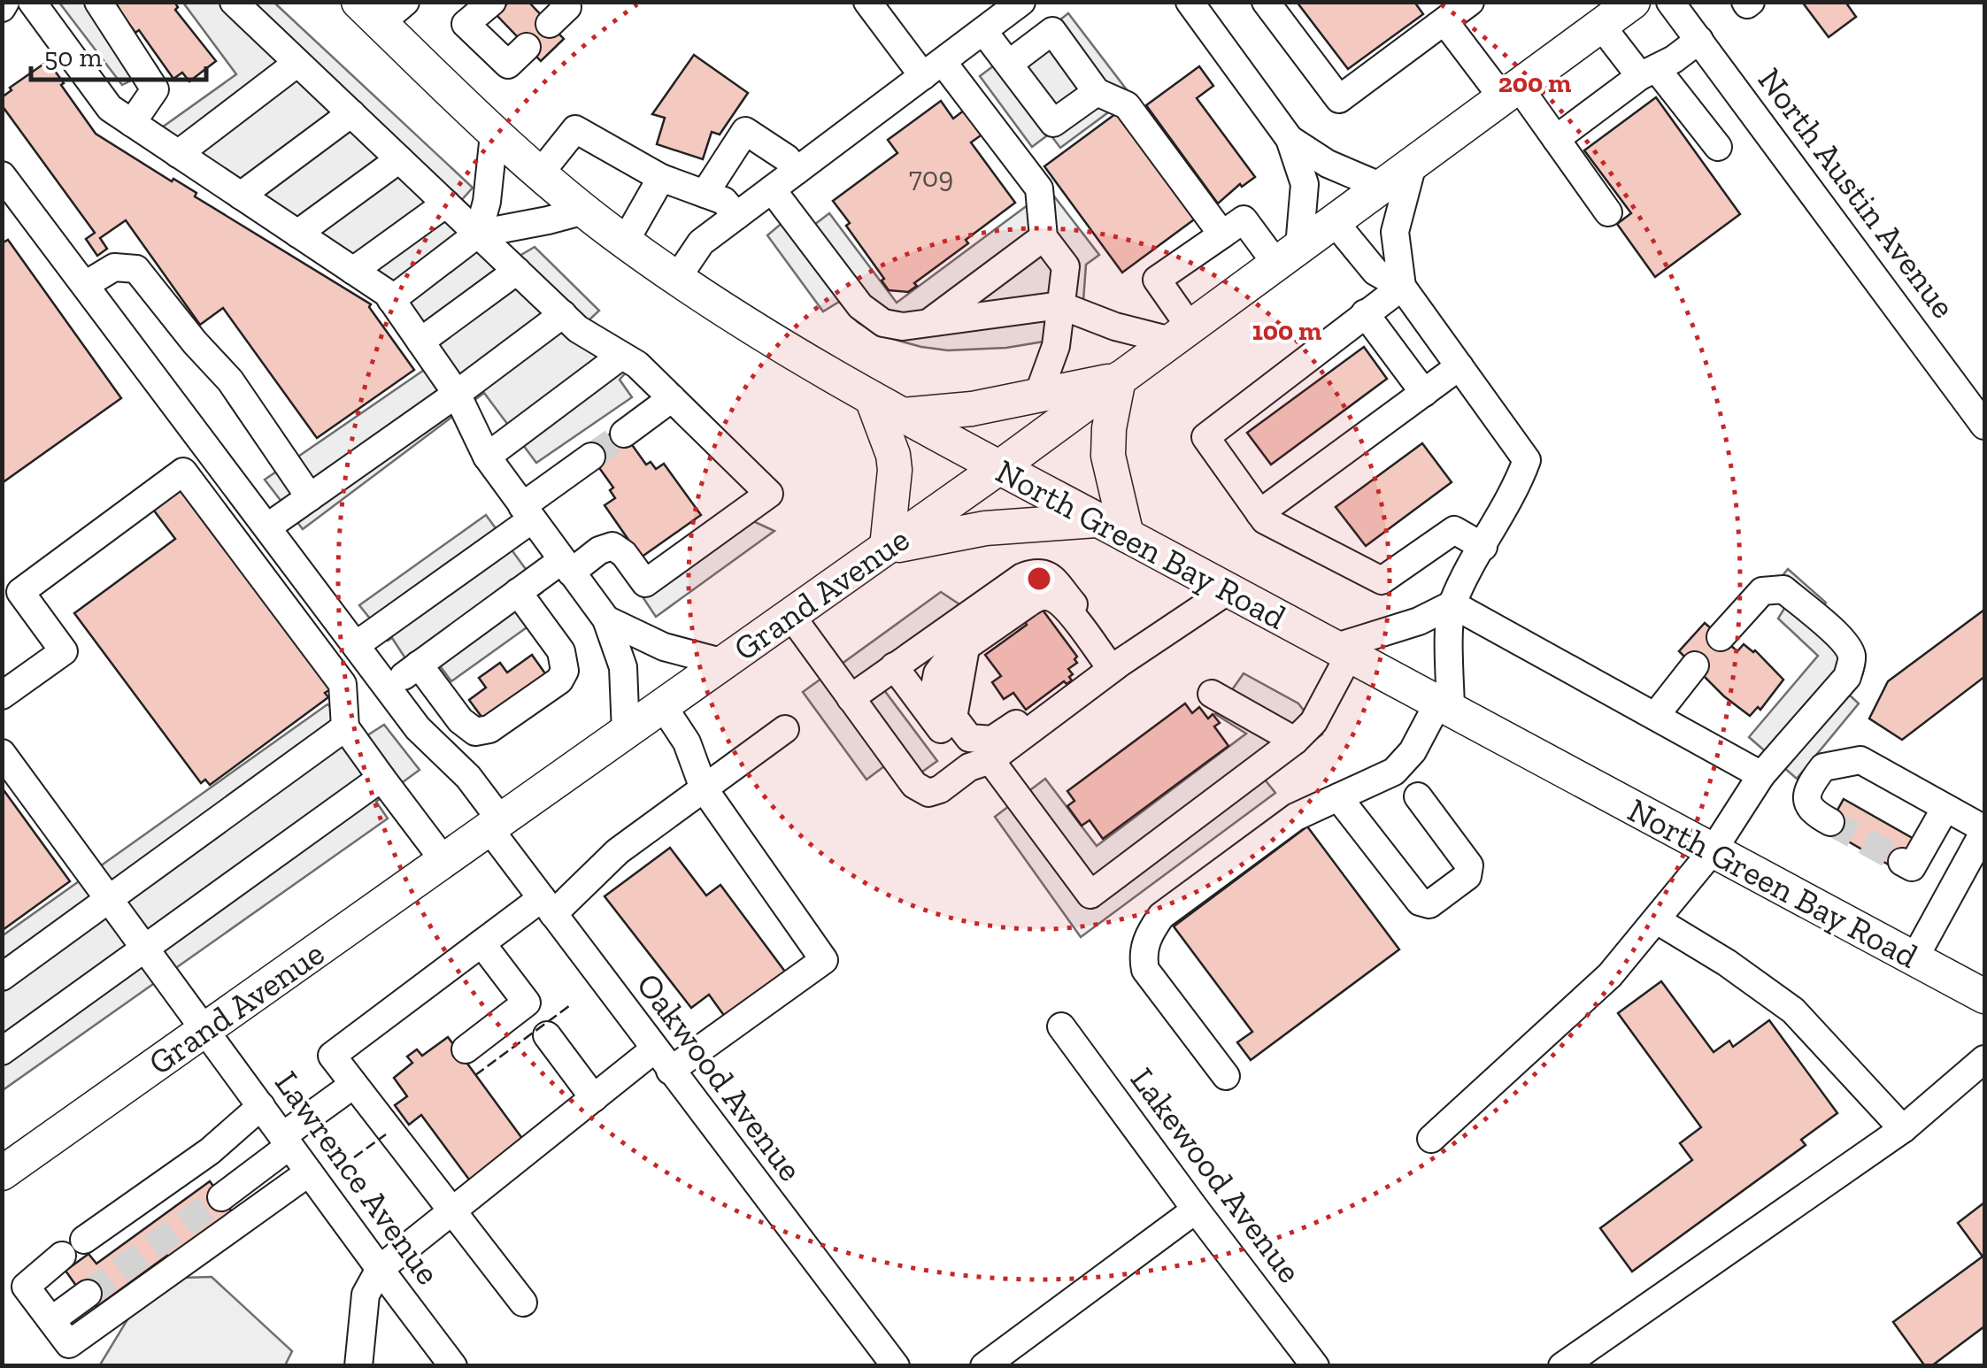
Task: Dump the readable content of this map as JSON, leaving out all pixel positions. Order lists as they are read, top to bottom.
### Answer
{
  "streets": {
    "main road": ["North Green Bay Road", "Grand Avenue"],
    "street": [
      "North Austin Avenue",
      "Oakwood Avenue",
      "Lakewood Avenue",
      "Lawrence Avenue"
    ]
  },
  "crossings": [
    ["North Green Bay Road", "Grand Avenue"],
    ["Grand Avenue", "Oakwood Avenue"],
    ["Grand Avenue", "Lawrence Avenue"]
  ],
  "house_numbers": ["709"],
  "scale_bar": "50 m",
  "rings": ["200 m", "100 m"]
}
